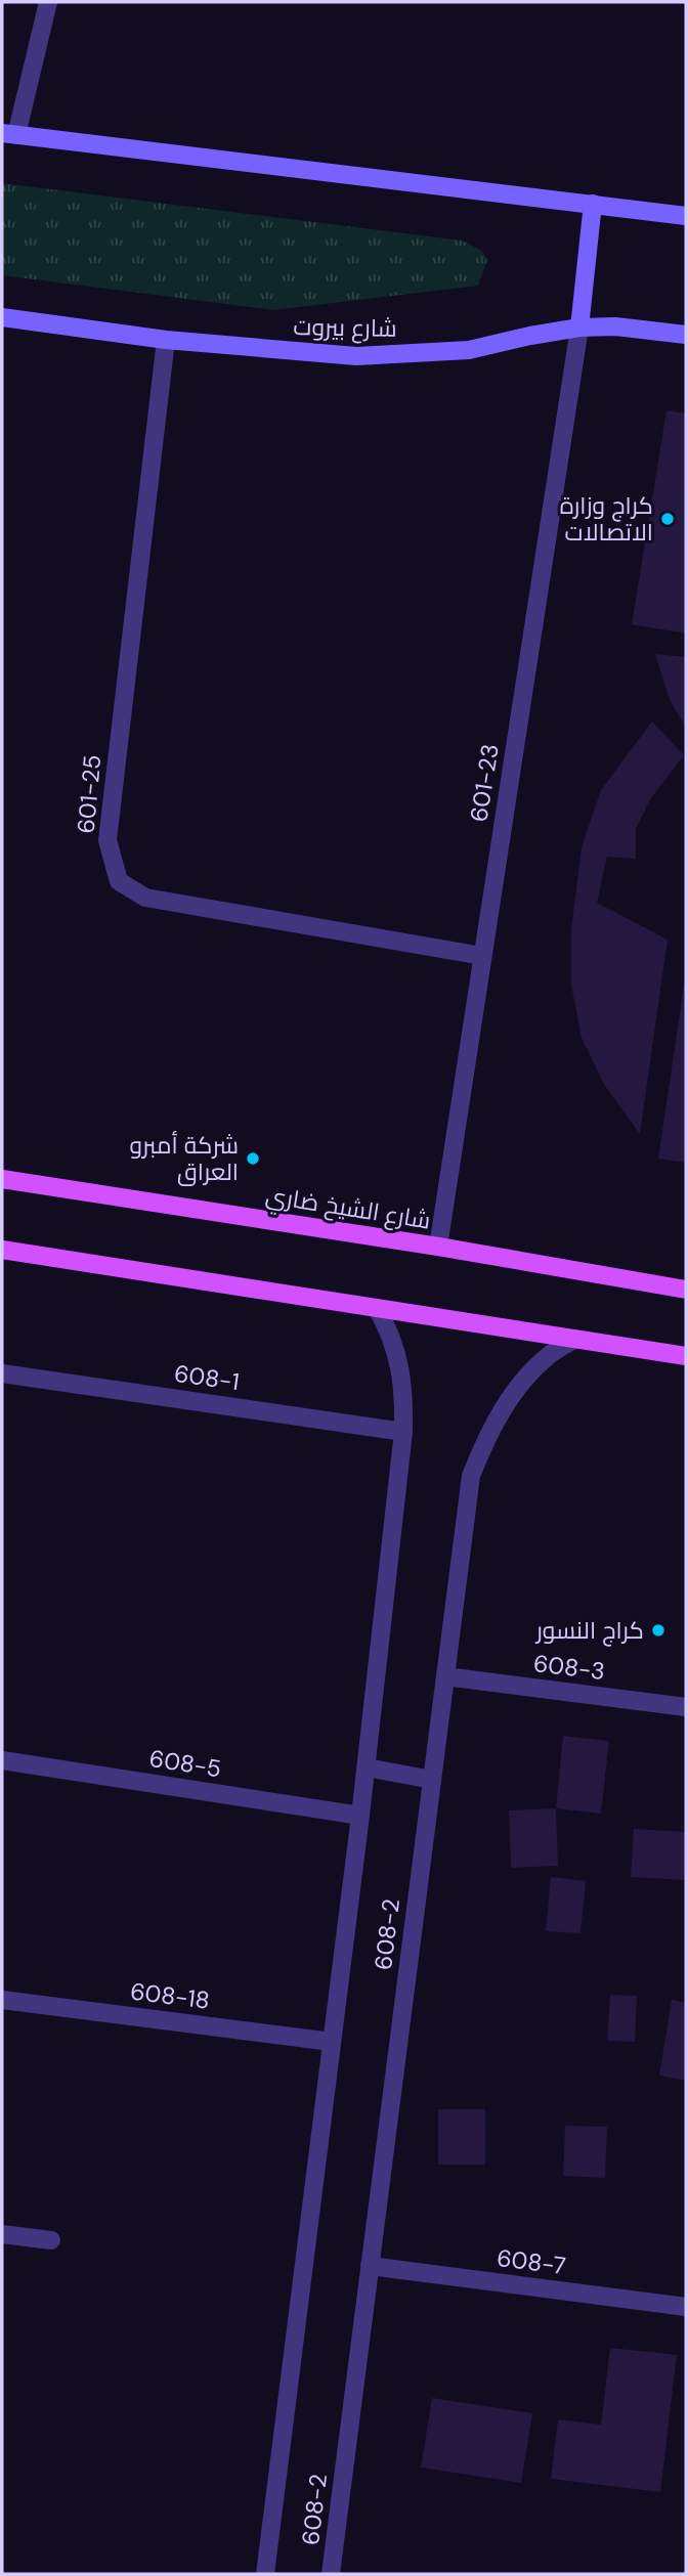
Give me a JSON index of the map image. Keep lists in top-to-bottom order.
{
  "streets": {
    "main road": ["شارع بيروت", "شارع الشيخ ضاري"],
    "street": [
      "601-23",
      "601-25",
      "608-1",
      "608-3",
      "608-5",
      "608-2",
      "608-18",
      "608-7"
    ]
  },
  "crossings": [
    ["شارع بيروت", "601-23"],
    ["شارع بيروت", "601-25"],
    ["601-23", "601-25"],
    ["601-23", "شارع الشيخ ضاري"],
    ["608-1", "608-2"],
    ["608-3", "608-2"],
    ["608-5", "608-2"],
    ["608-2", "608-18"],
    ["608-2", "608-7"]
  ],
  "places": ["كراج وزارة الاتصالات", "شركة أمبرو العراق", "كراج النسور"]
}
